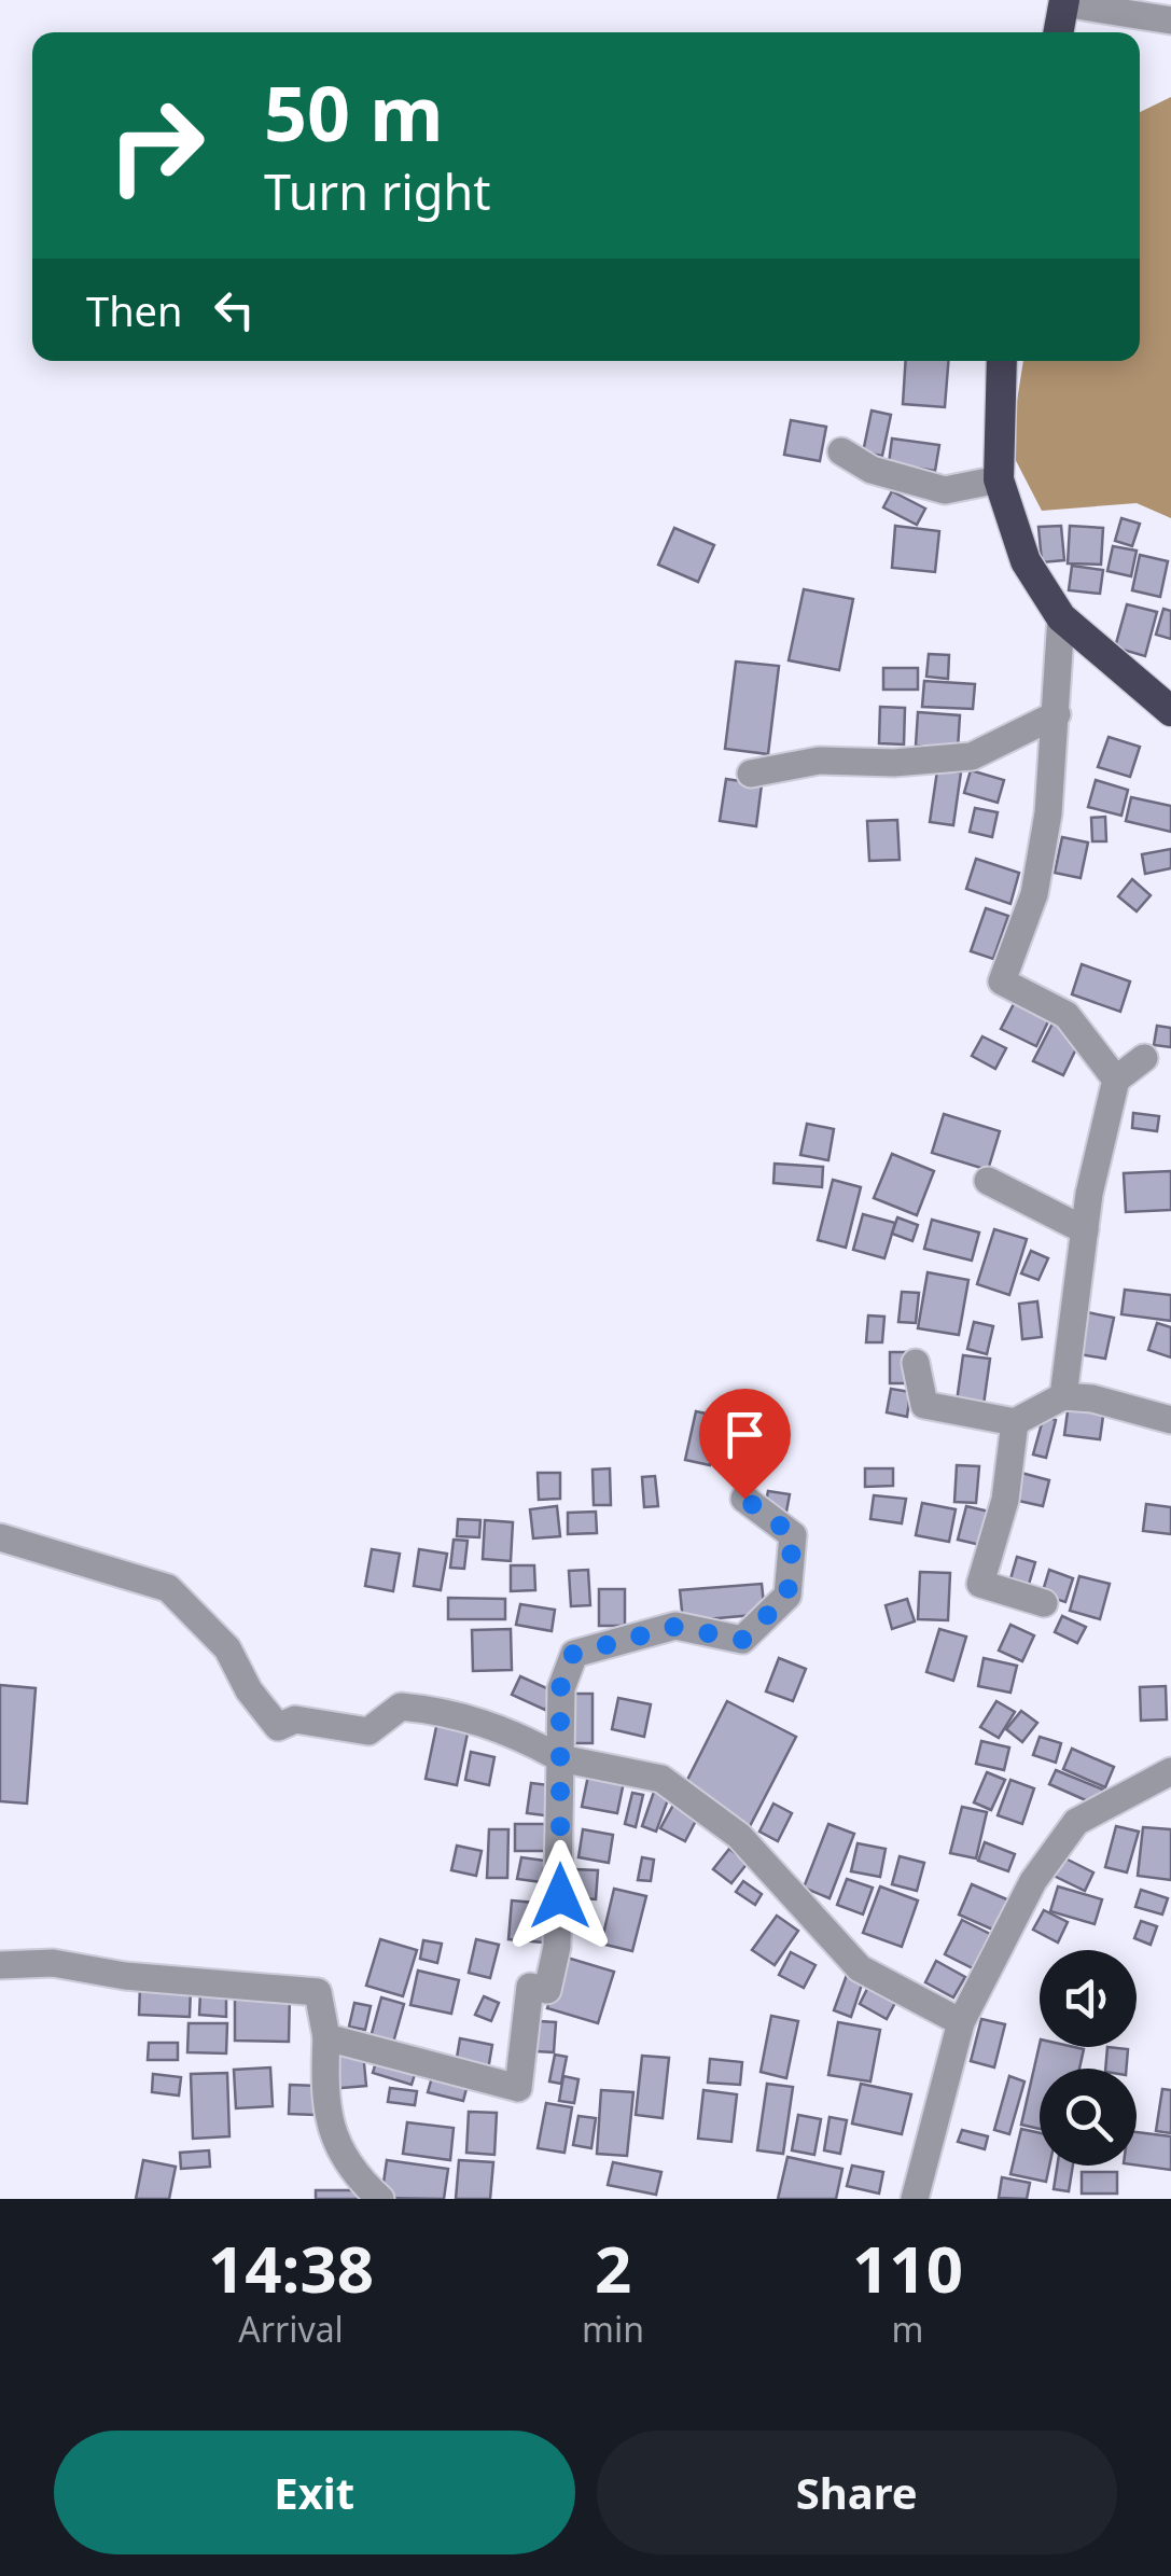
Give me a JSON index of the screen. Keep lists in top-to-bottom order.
{
  "page": {
    "turn": ["50 m", "Turn right"],
    "then": "Then",
    "eta": [
      "14:38",
      "Arrival",
      "2",
      "min",
      "110",
      "m"
    ],
    "buttons": ["Exit", "Share"]
  }
}
